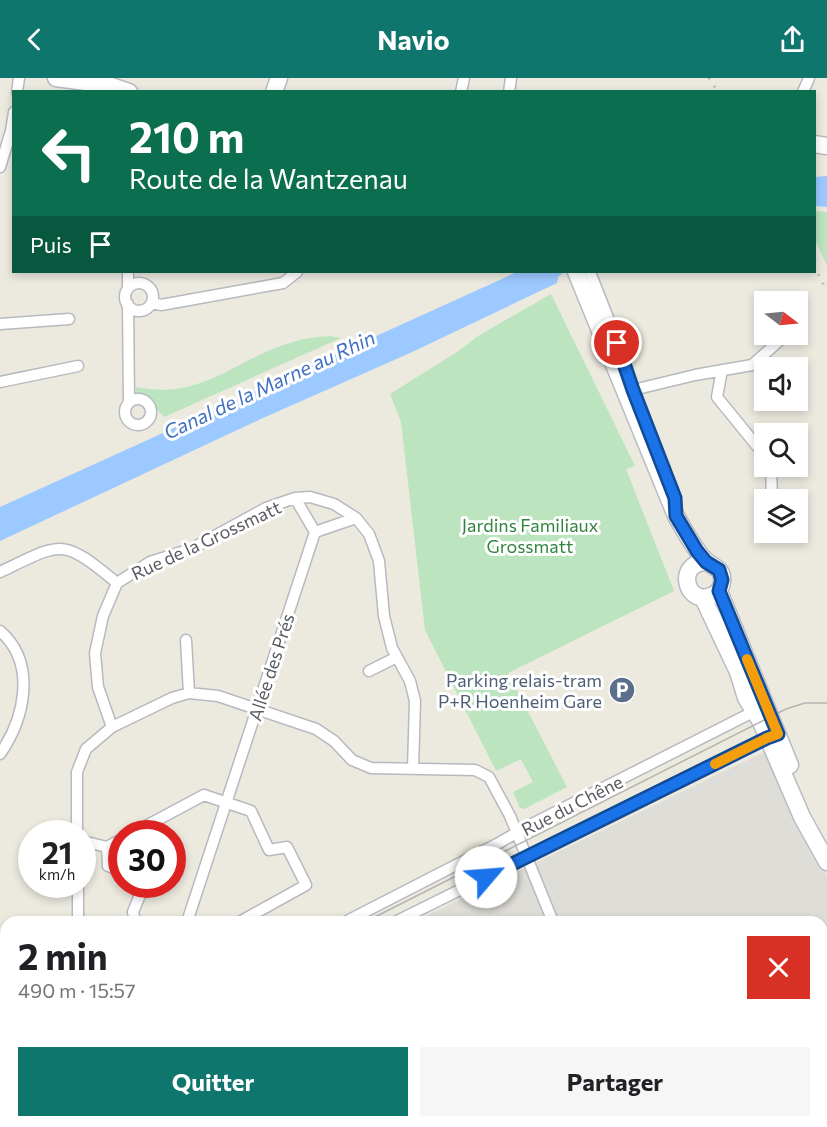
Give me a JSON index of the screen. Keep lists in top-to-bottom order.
{
  "streets": {
    "street": ["Rue de la Grossmatt", "Allée des Prés", "Rue du Chêne"]
  },
  "water": ["Canal de la Marne au Rhin"],
  "parks": ["Jardins Familiaux Grossmatt"],
  "places": {
    "parking": ["Parking relais-tram P+R Hoenheim Gare"]
  },
  "north": "right",
  "page": {
    "header": "Navio",
    "turn": ["210 m", "Route de la Wantzenau"],
    "then": "Puis",
    "speed": "21 km/h",
    "limit": "30",
    "heading": ["2 min", "490 m · 15:57"],
    "buttons": ["Quitter", "Partager"]
  }
}
